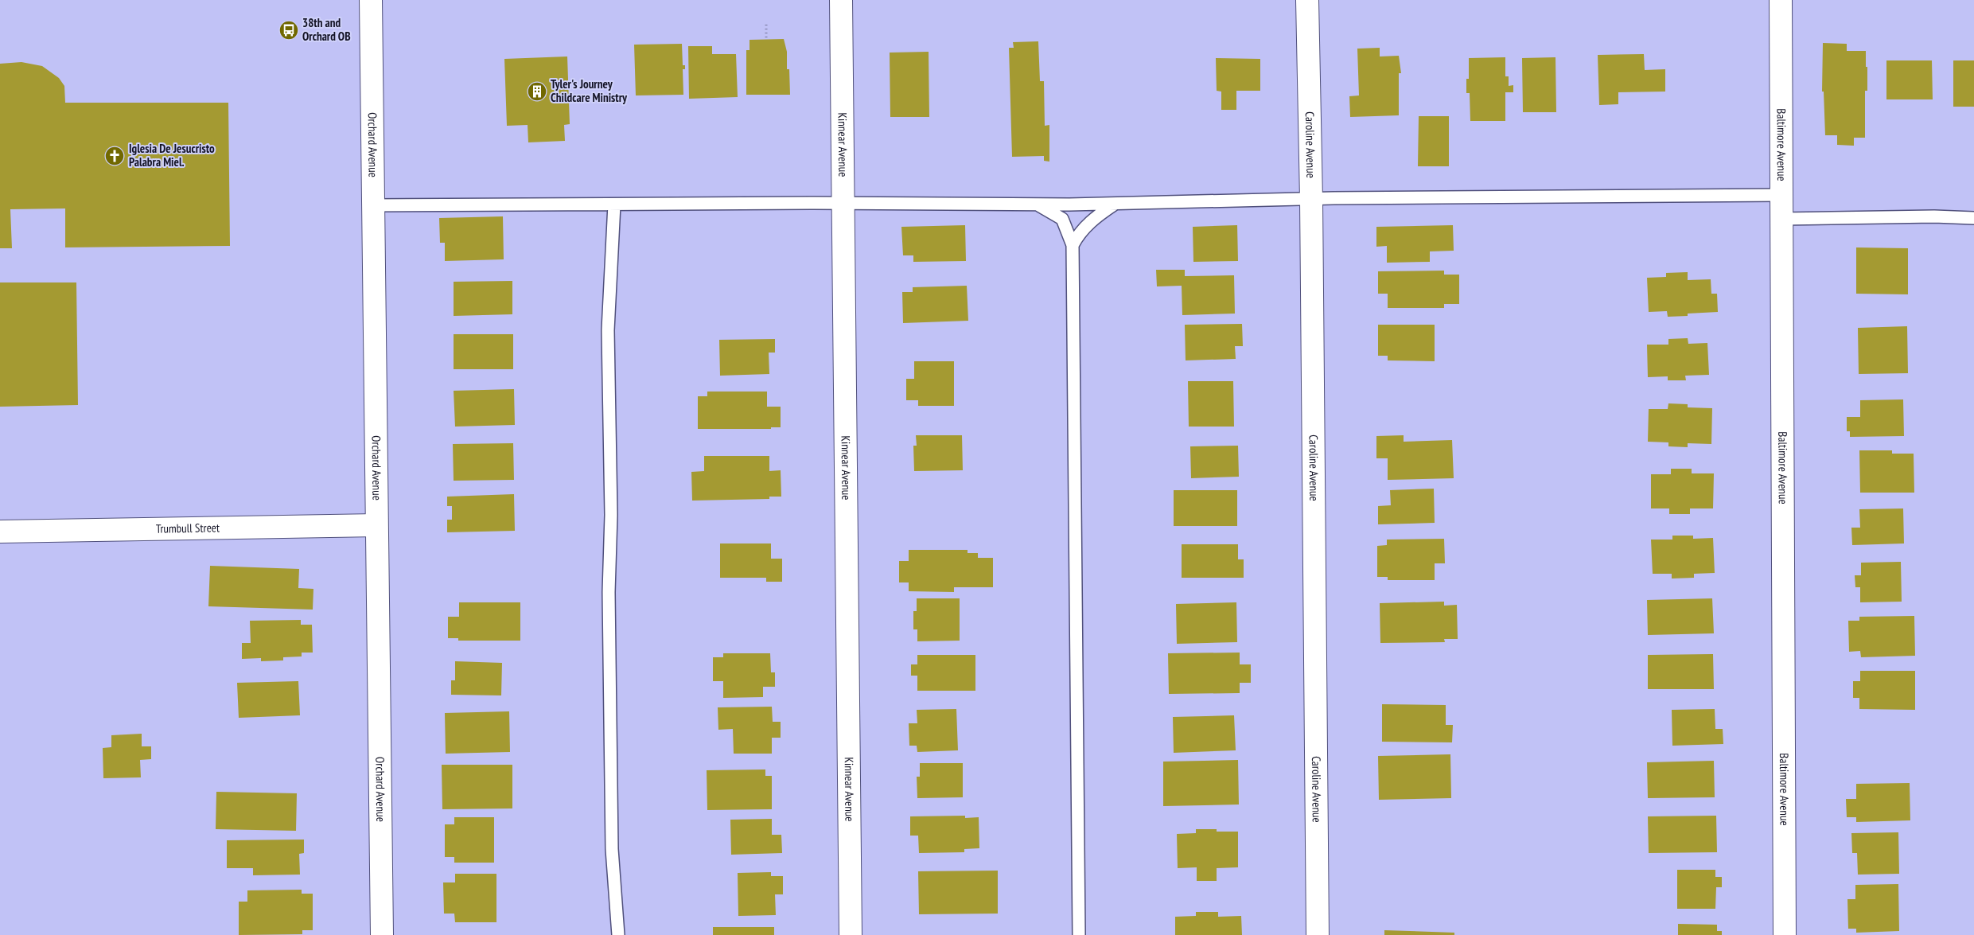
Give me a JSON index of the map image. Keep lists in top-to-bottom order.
{
  "streets": {
    "street": [
      "Orchard Avenue",
      "Kinnear Avenue",
      "Caroline Avenue",
      "Baltimore Avenue",
      "Trumbull Street"
    ]
  },
  "crossings": [
    ["Orchard Avenue", "Trumbull Street"]
  ],
  "places": {
    "bus stop": ["38th and Orchard OB"],
    "building": ["Tyler's Journey Childcare Ministry"],
    "church": ["Iglesia De Jesucristo Palabra Miel."]
  }
}
